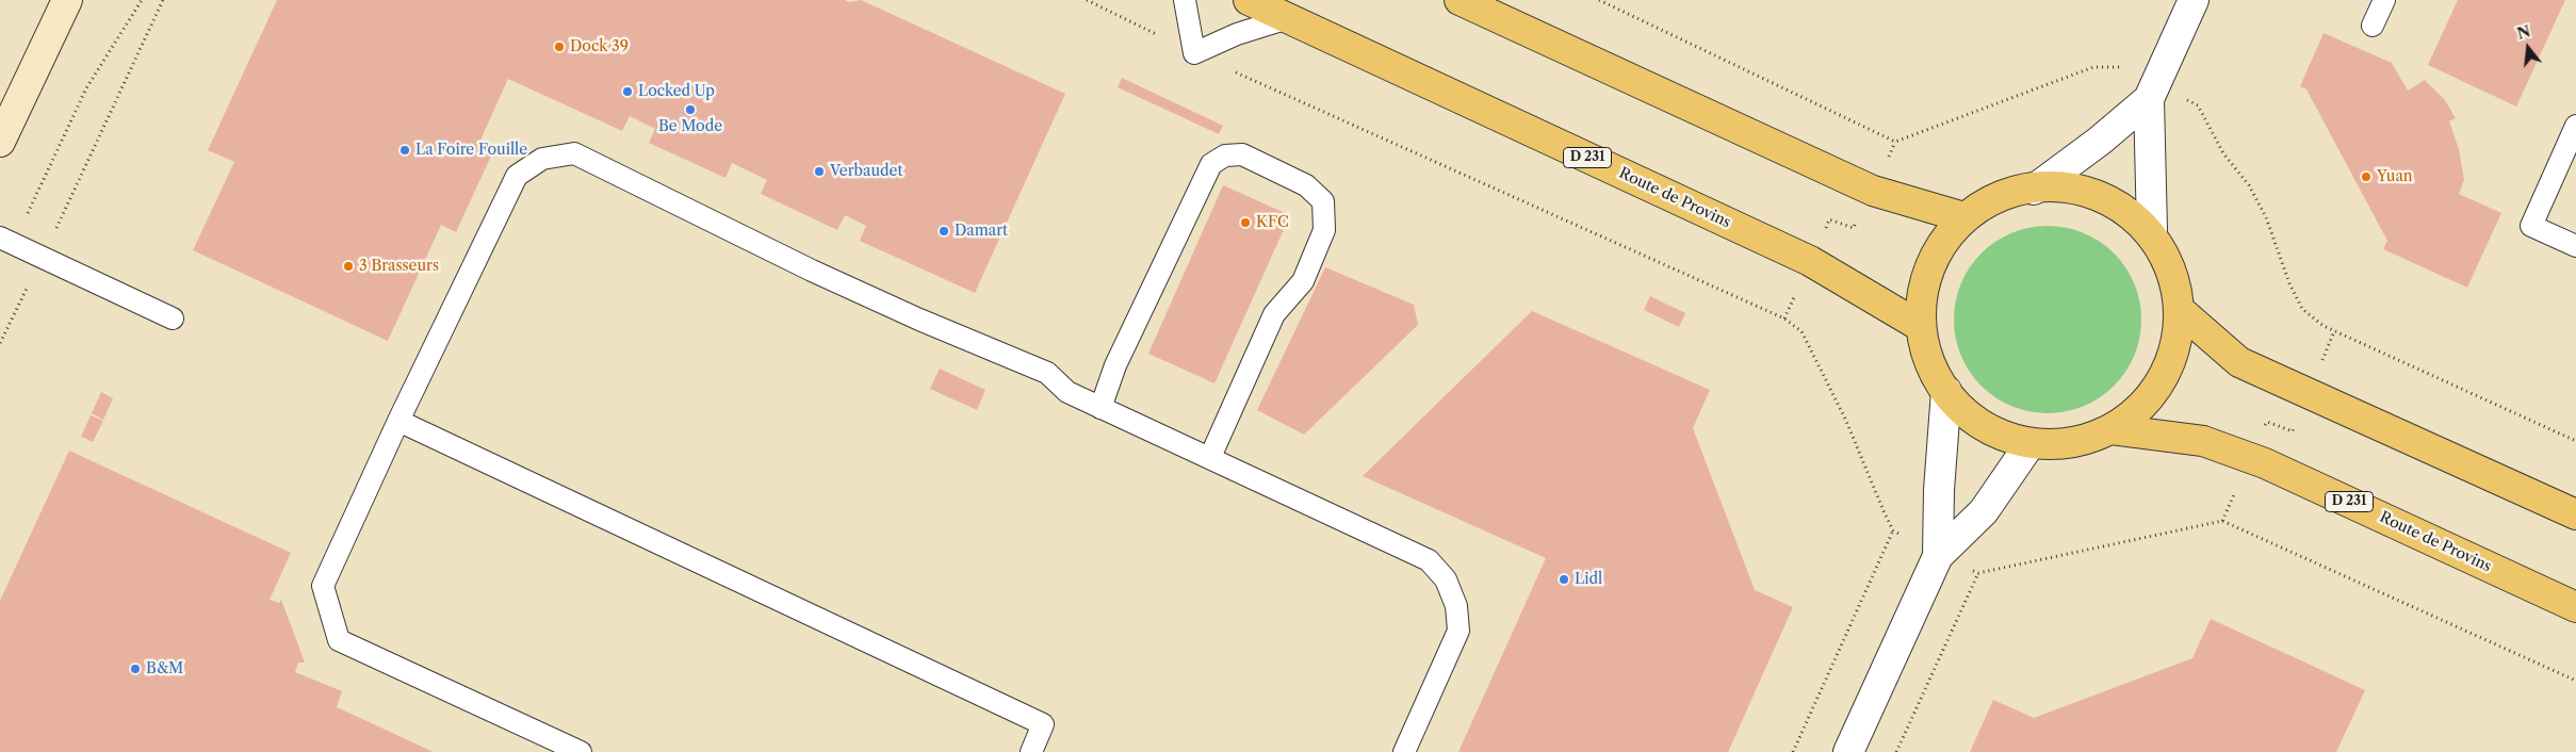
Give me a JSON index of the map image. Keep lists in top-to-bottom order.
{
  "streets": {
    "main road": ["D 231", "Route de Provins"]
  },
  "places": [
    "Dock 39",
    "Locked Up",
    "Be Mode",
    "La Foire Fouille",
    "Verbaudet",
    "Yuan",
    "KFC",
    "Damart",
    "3 Brasseurs",
    "Lidl",
    "B&M"
  ],
  "north": "top"
}
